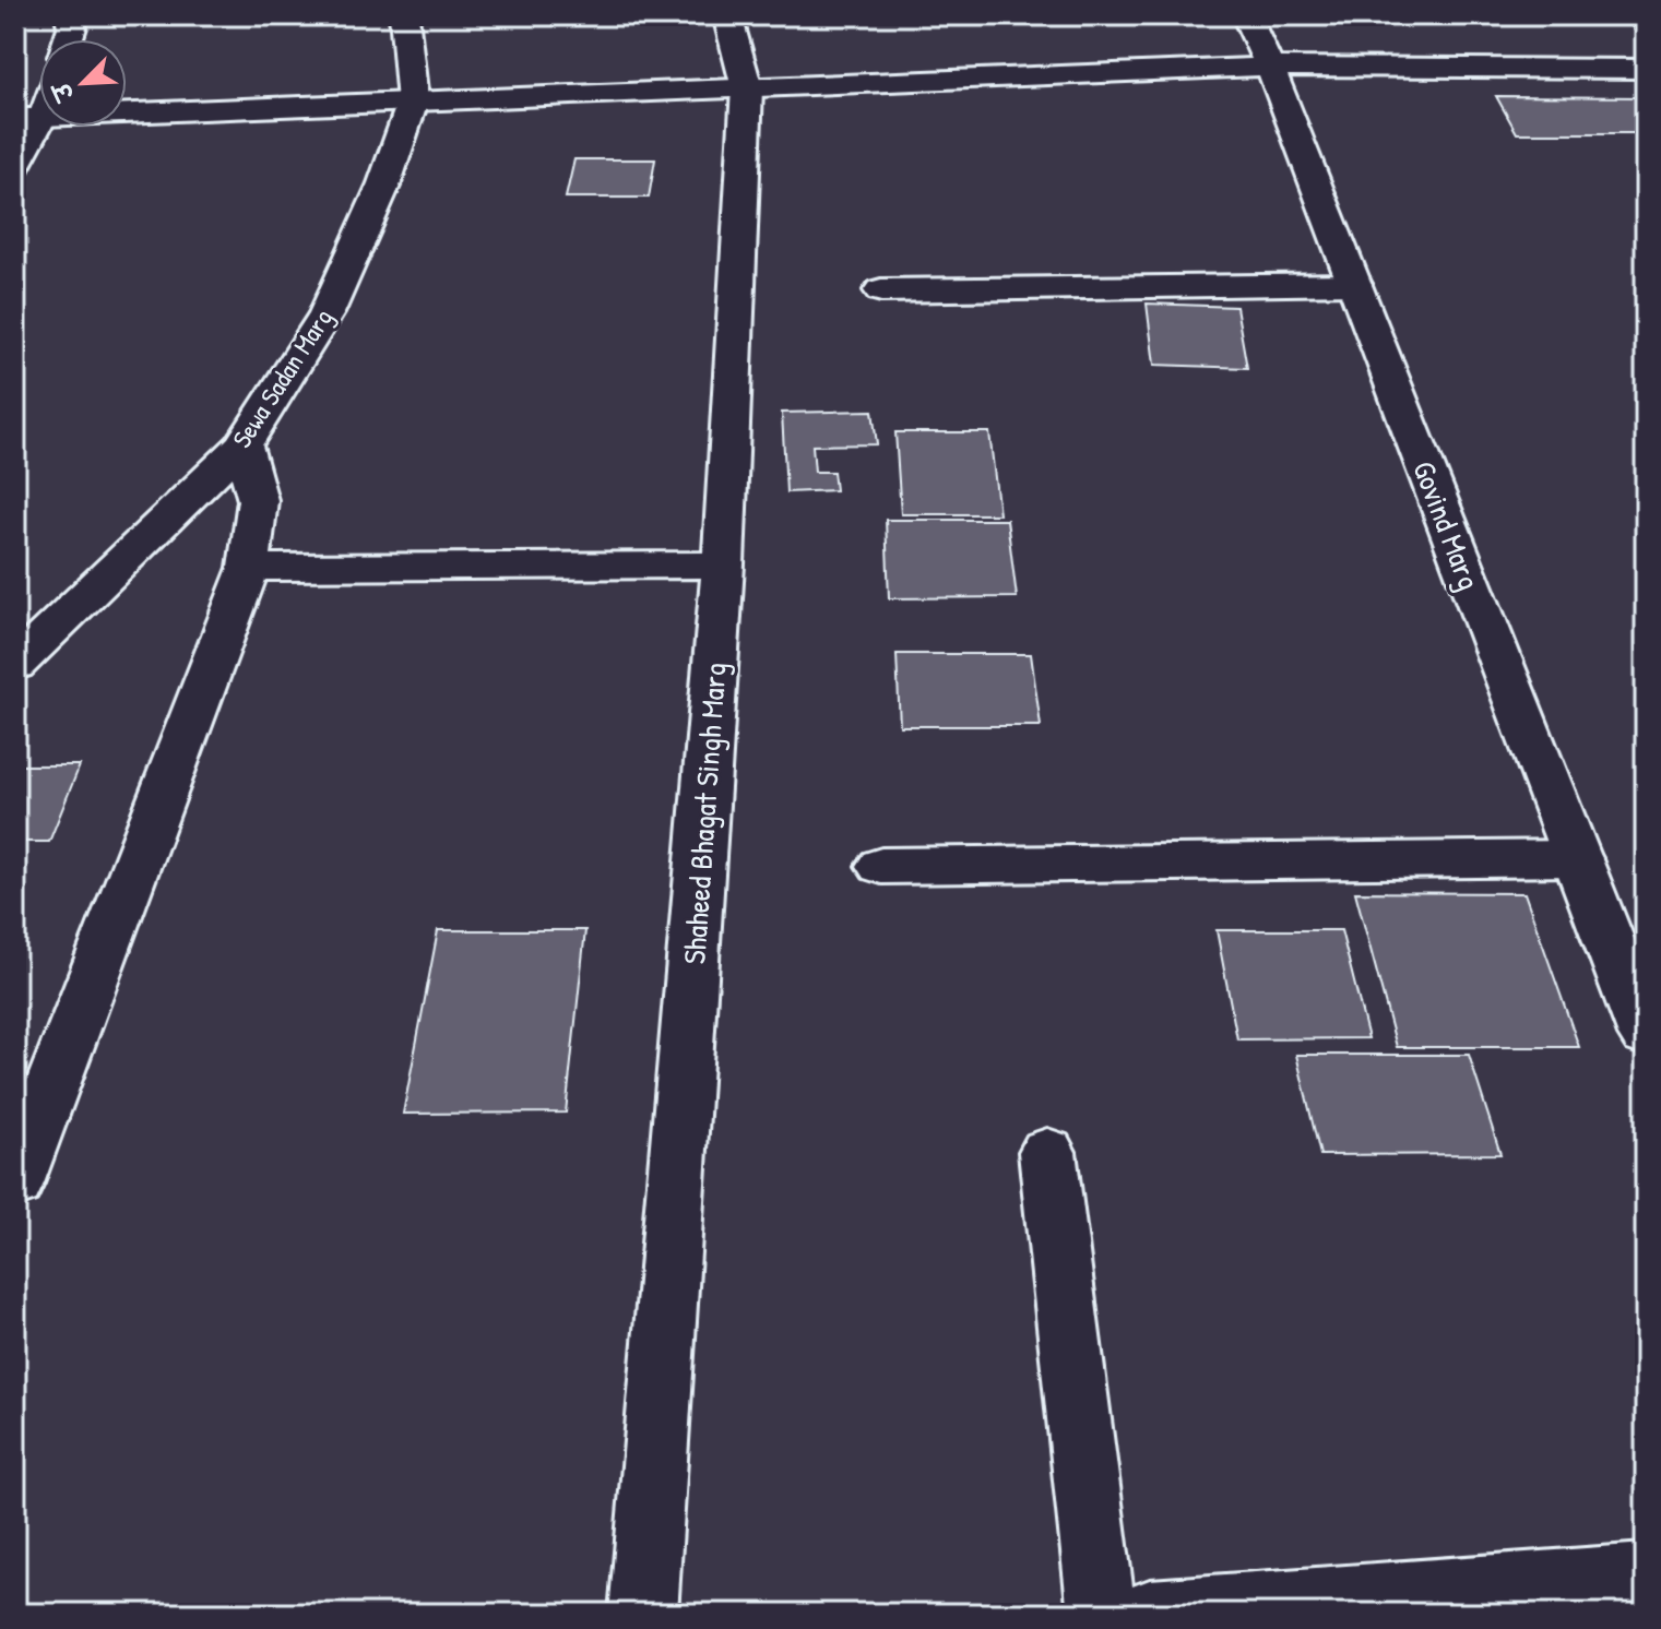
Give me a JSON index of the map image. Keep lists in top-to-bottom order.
{
  "streets": {
    "street": ["Sewa Sadan Marg", "Govind Marg", "Shaheed Bhagat Singh Marg"]
  },
  "north": "bottom left"
}
